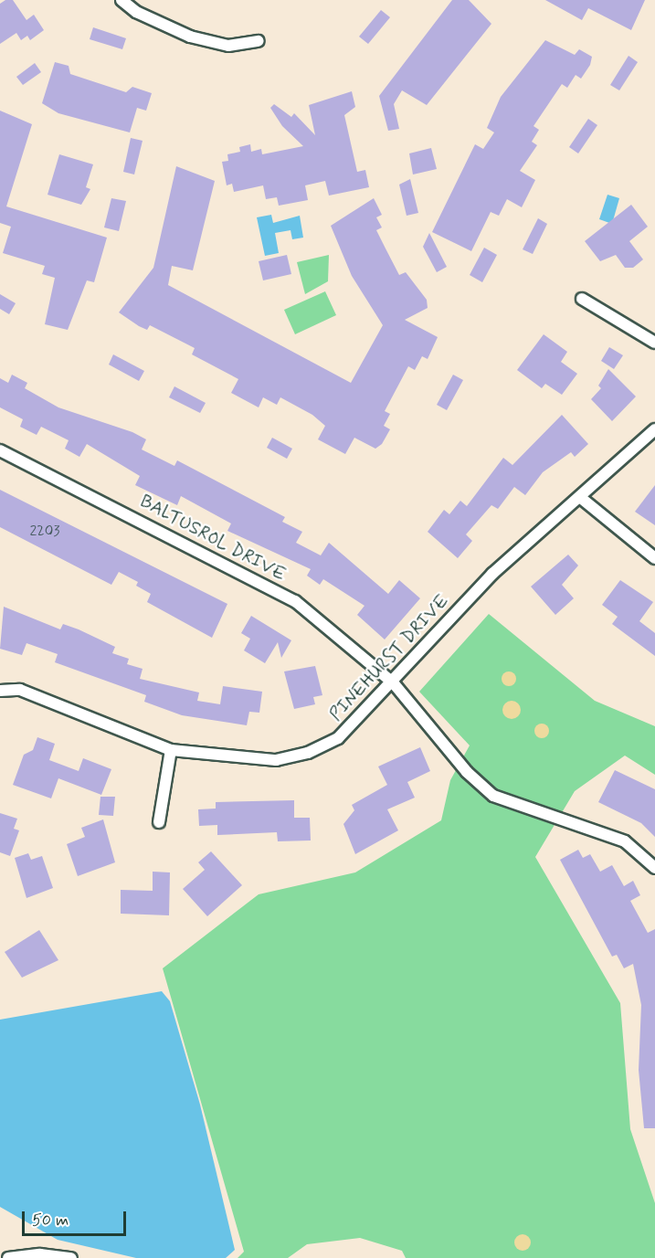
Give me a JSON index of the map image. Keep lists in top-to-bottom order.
{
  "streets": {
    "street": ["BALTUSROL DRIVE", "PINEHURST DRIVE"]
  },
  "crossings": [
    ["BALTUSROL DRIVE", "PINEHURST DRIVE"]
  ],
  "house_numbers": ["2203"],
  "scale_bar": "50 m"
}
